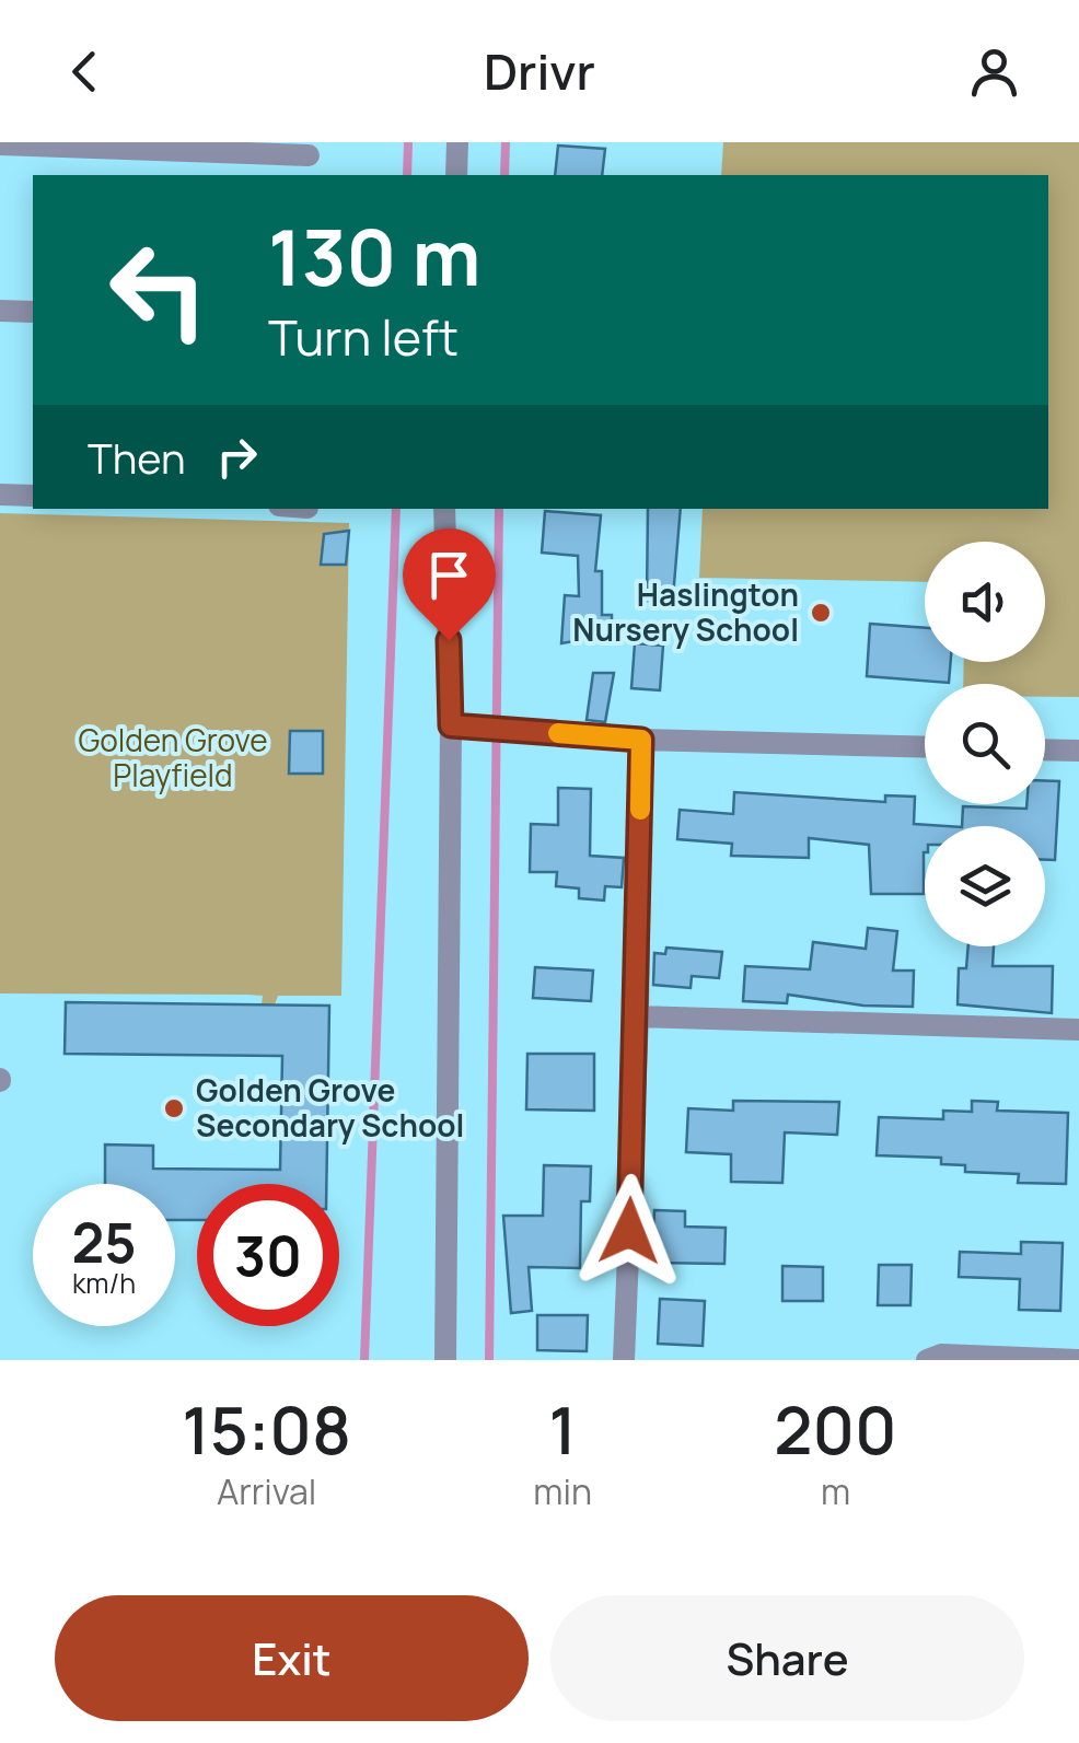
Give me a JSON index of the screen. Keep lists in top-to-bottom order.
{
  "parks": ["Golden Grove Playfield"],
  "places": ["Haslington Nursery School", "Golden Grove Secondary School"],
  "page": {
    "header": "Drivr",
    "turn": ["130 m", "Turn left"],
    "then": "Then",
    "speed": "25 km/h",
    "limit": "30",
    "eta": [
      "15:08",
      "Arrival",
      "1",
      "min",
      "200",
      "m"
    ],
    "buttons": ["Exit", "Share"]
  }
}
